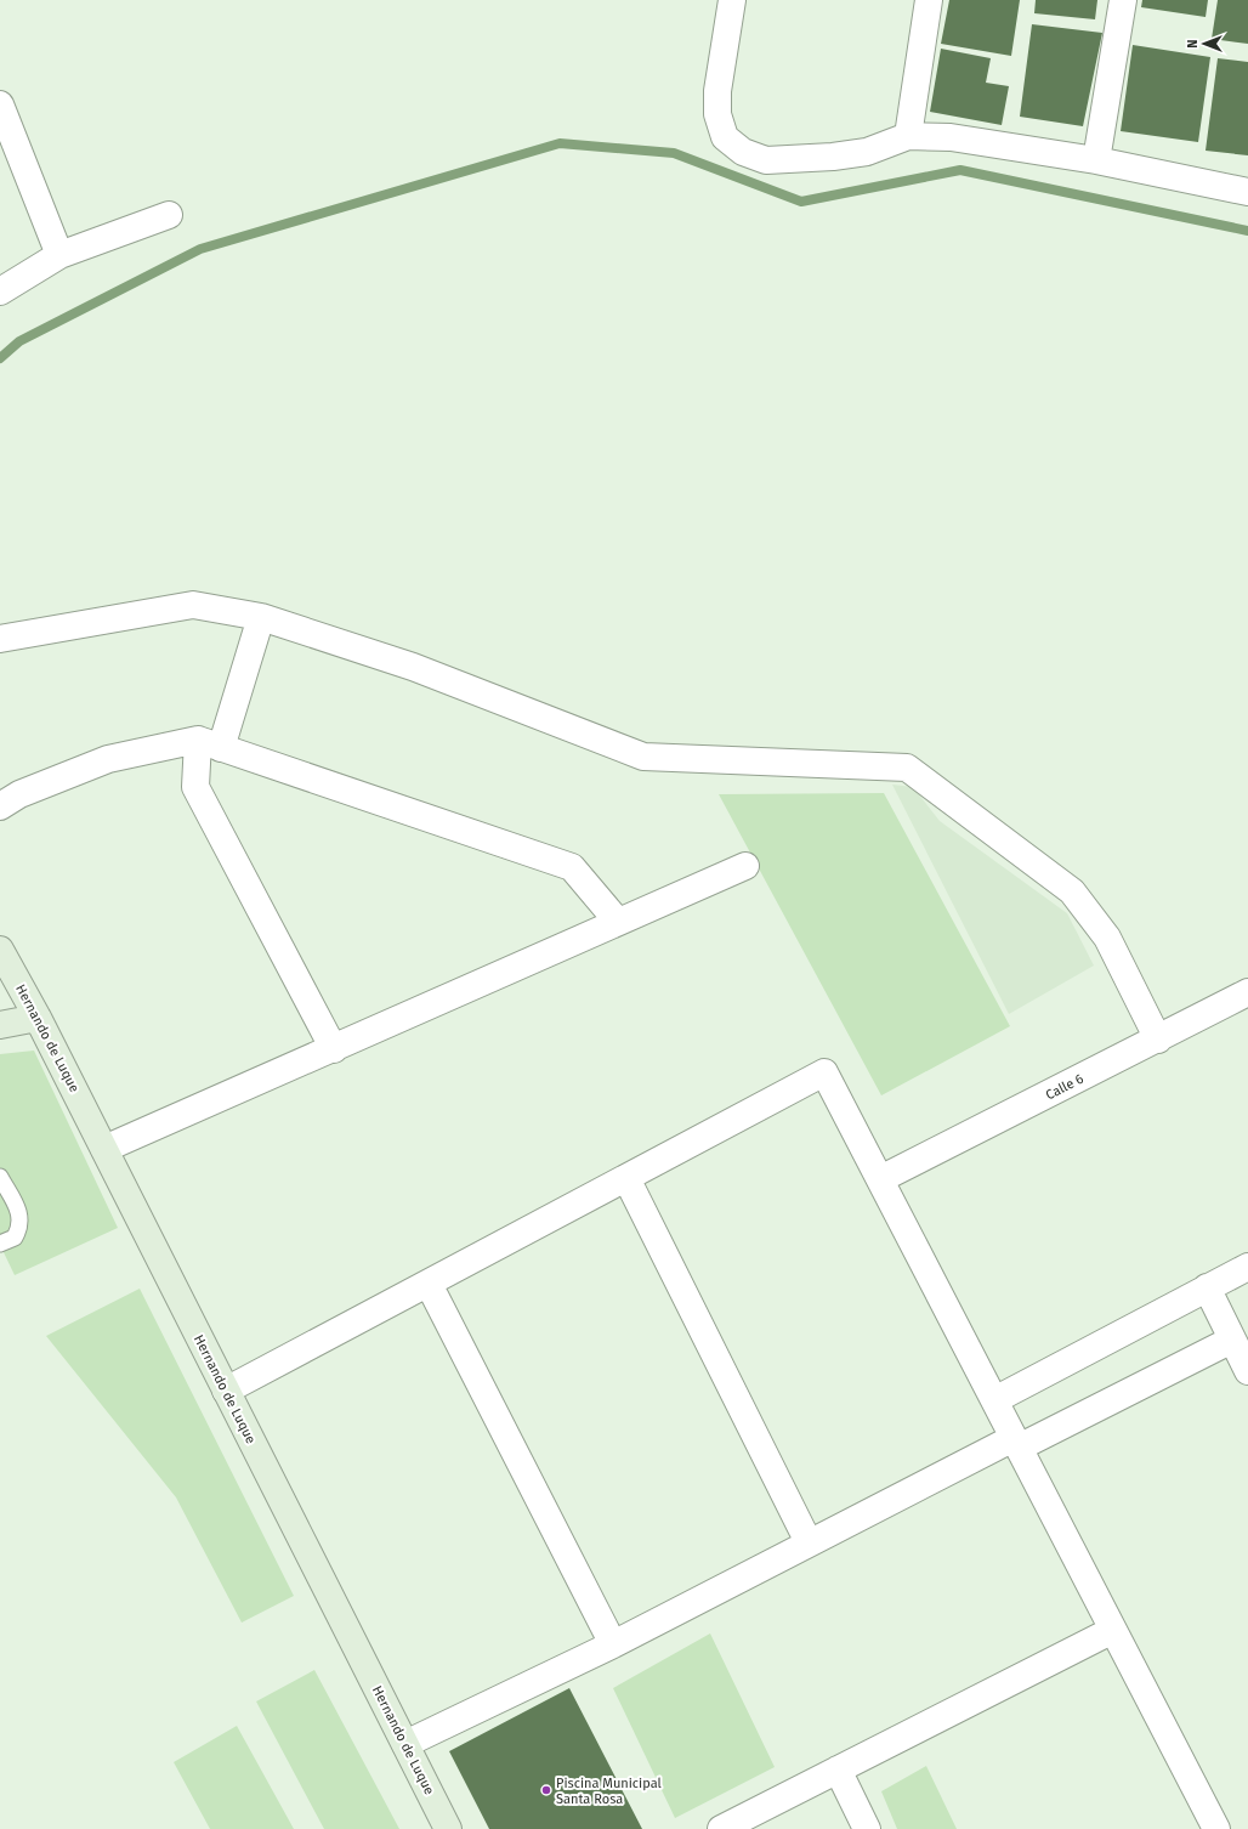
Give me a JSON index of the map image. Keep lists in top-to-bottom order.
{
  "streets": {
    "street": ["Hernando de Luque", "Calle 6"]
  },
  "places": ["Piscina Municipal Santa Rosa"],
  "north": "left"
}
